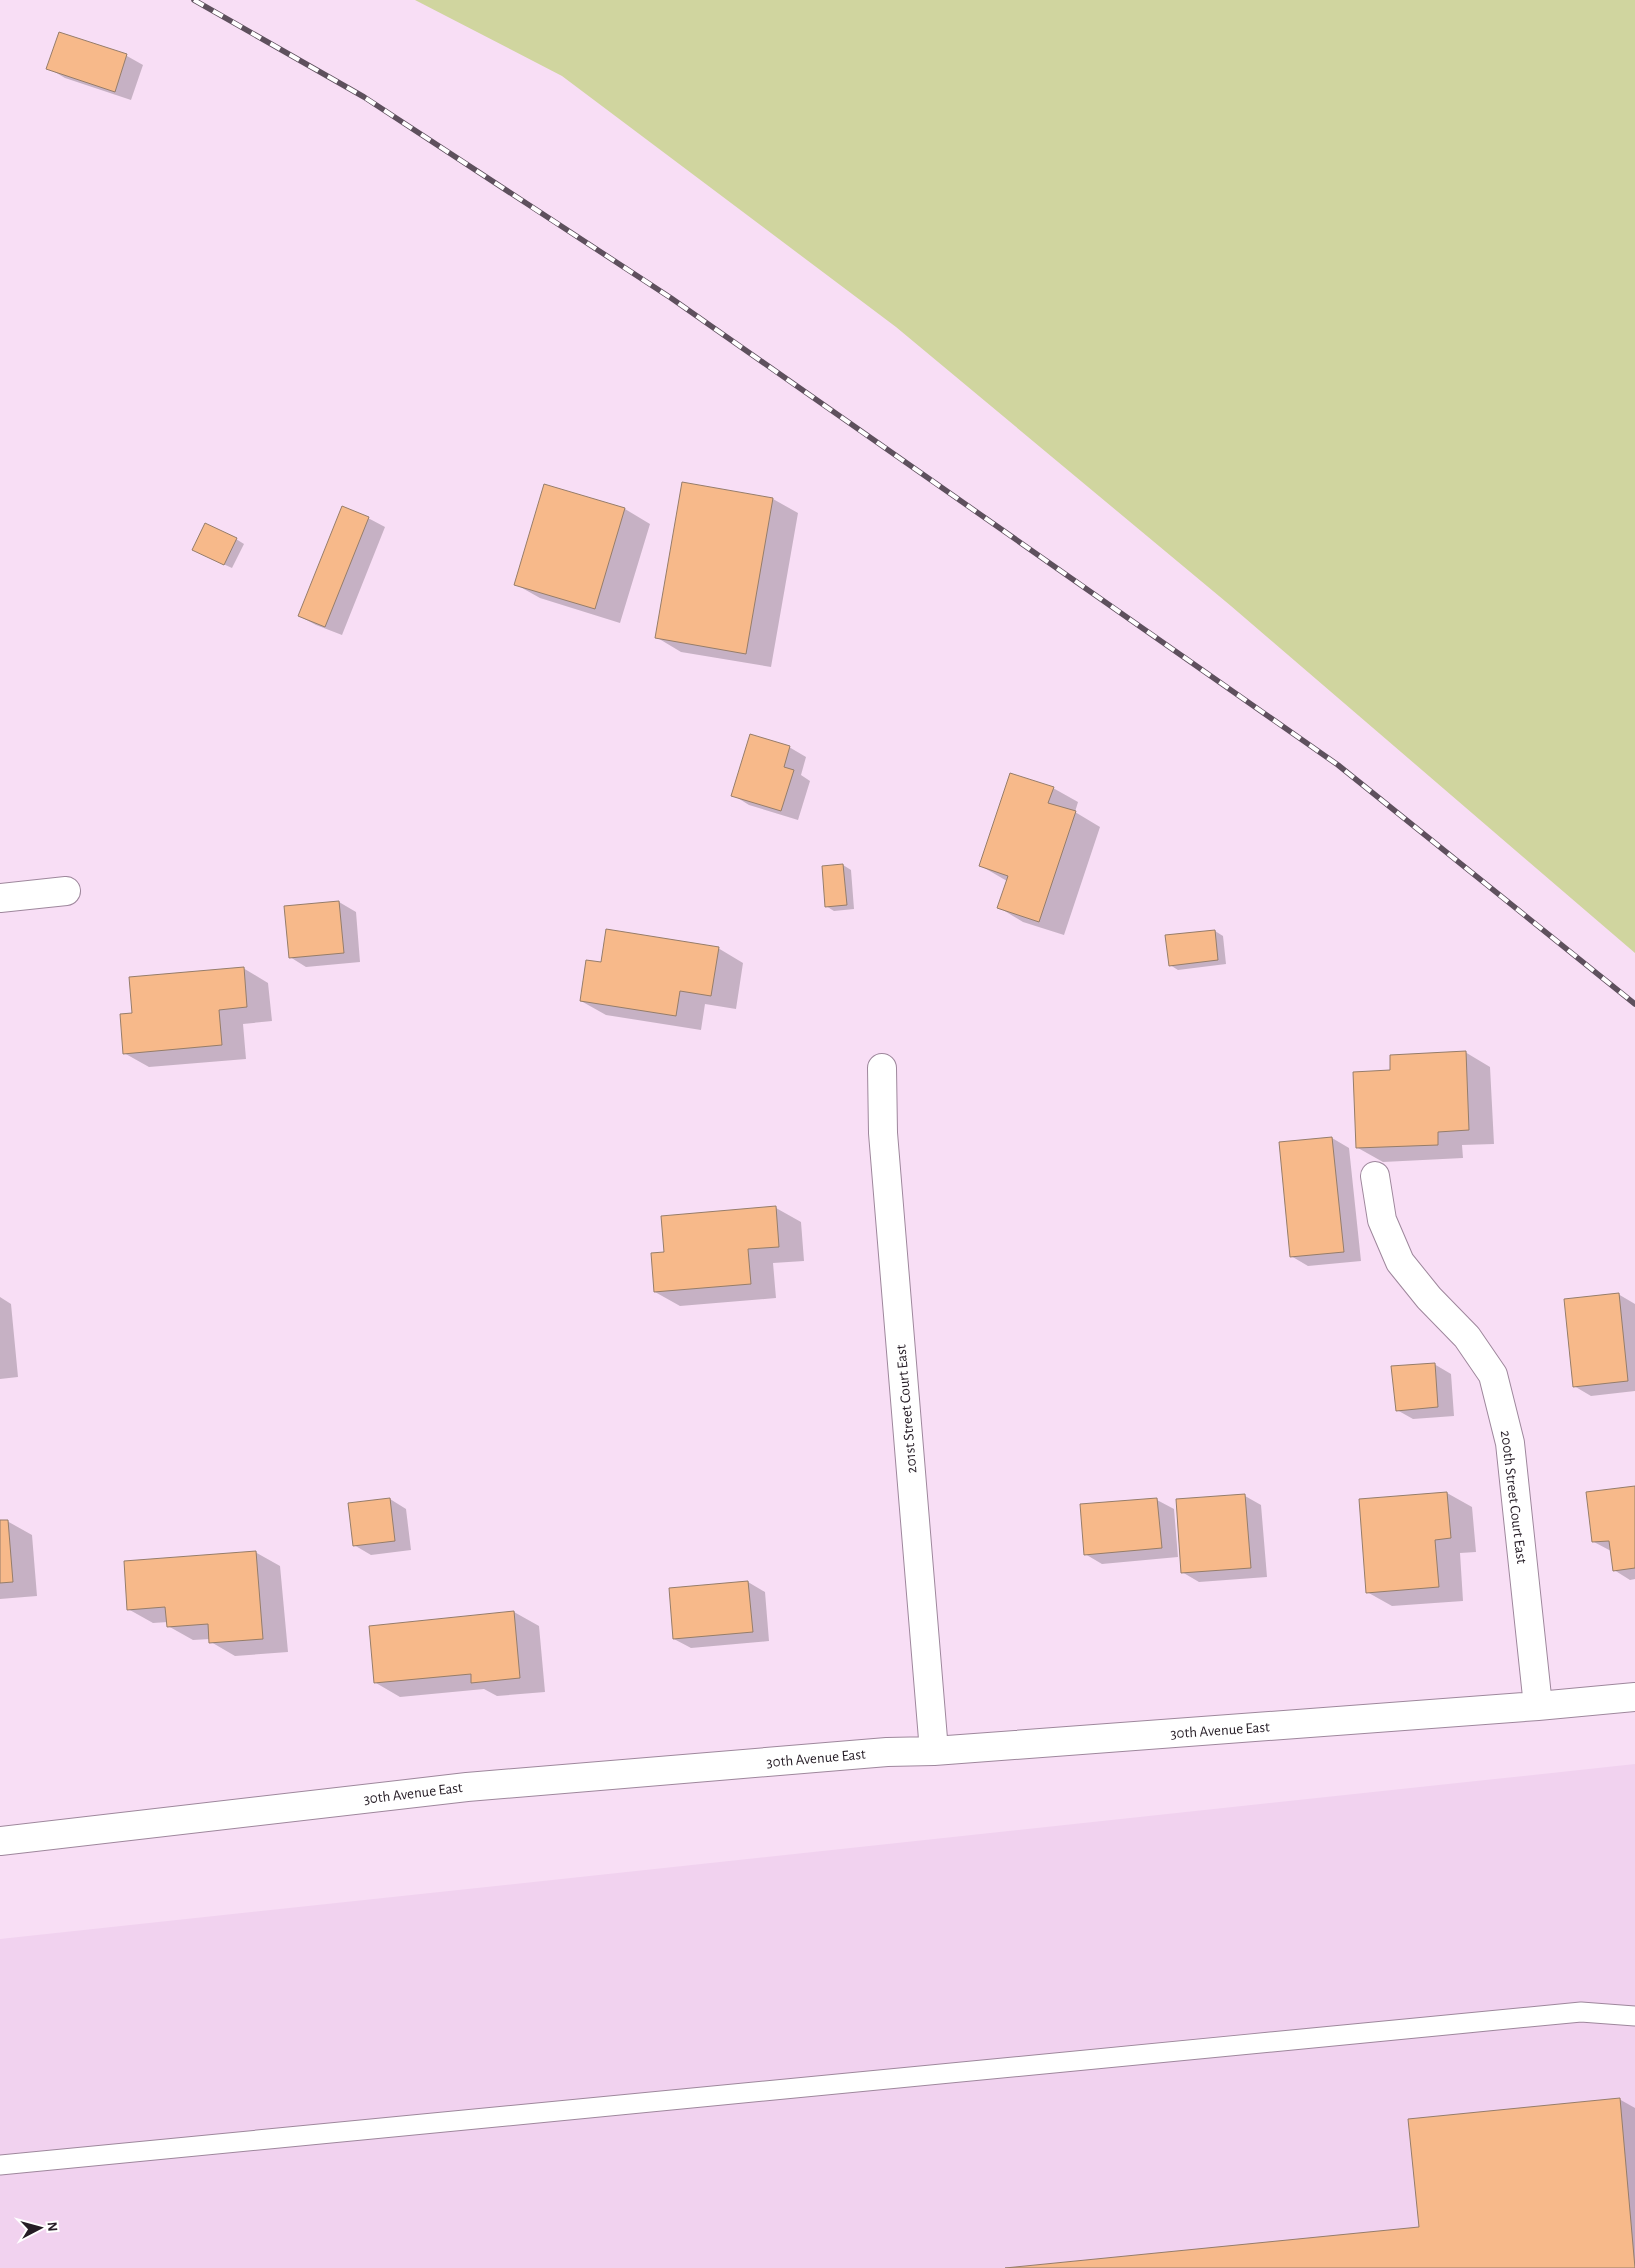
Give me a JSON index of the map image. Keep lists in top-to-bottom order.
{
  "streets": {
    "street": ["201st Street Court East", "200th Street Court East", "30th Avenue East"]
  },
  "crossings": [
    ["201st Street Court East", "30th Avenue East"],
    ["200th Street Court East", "30th Avenue East"]
  ],
  "north": "right"
}
